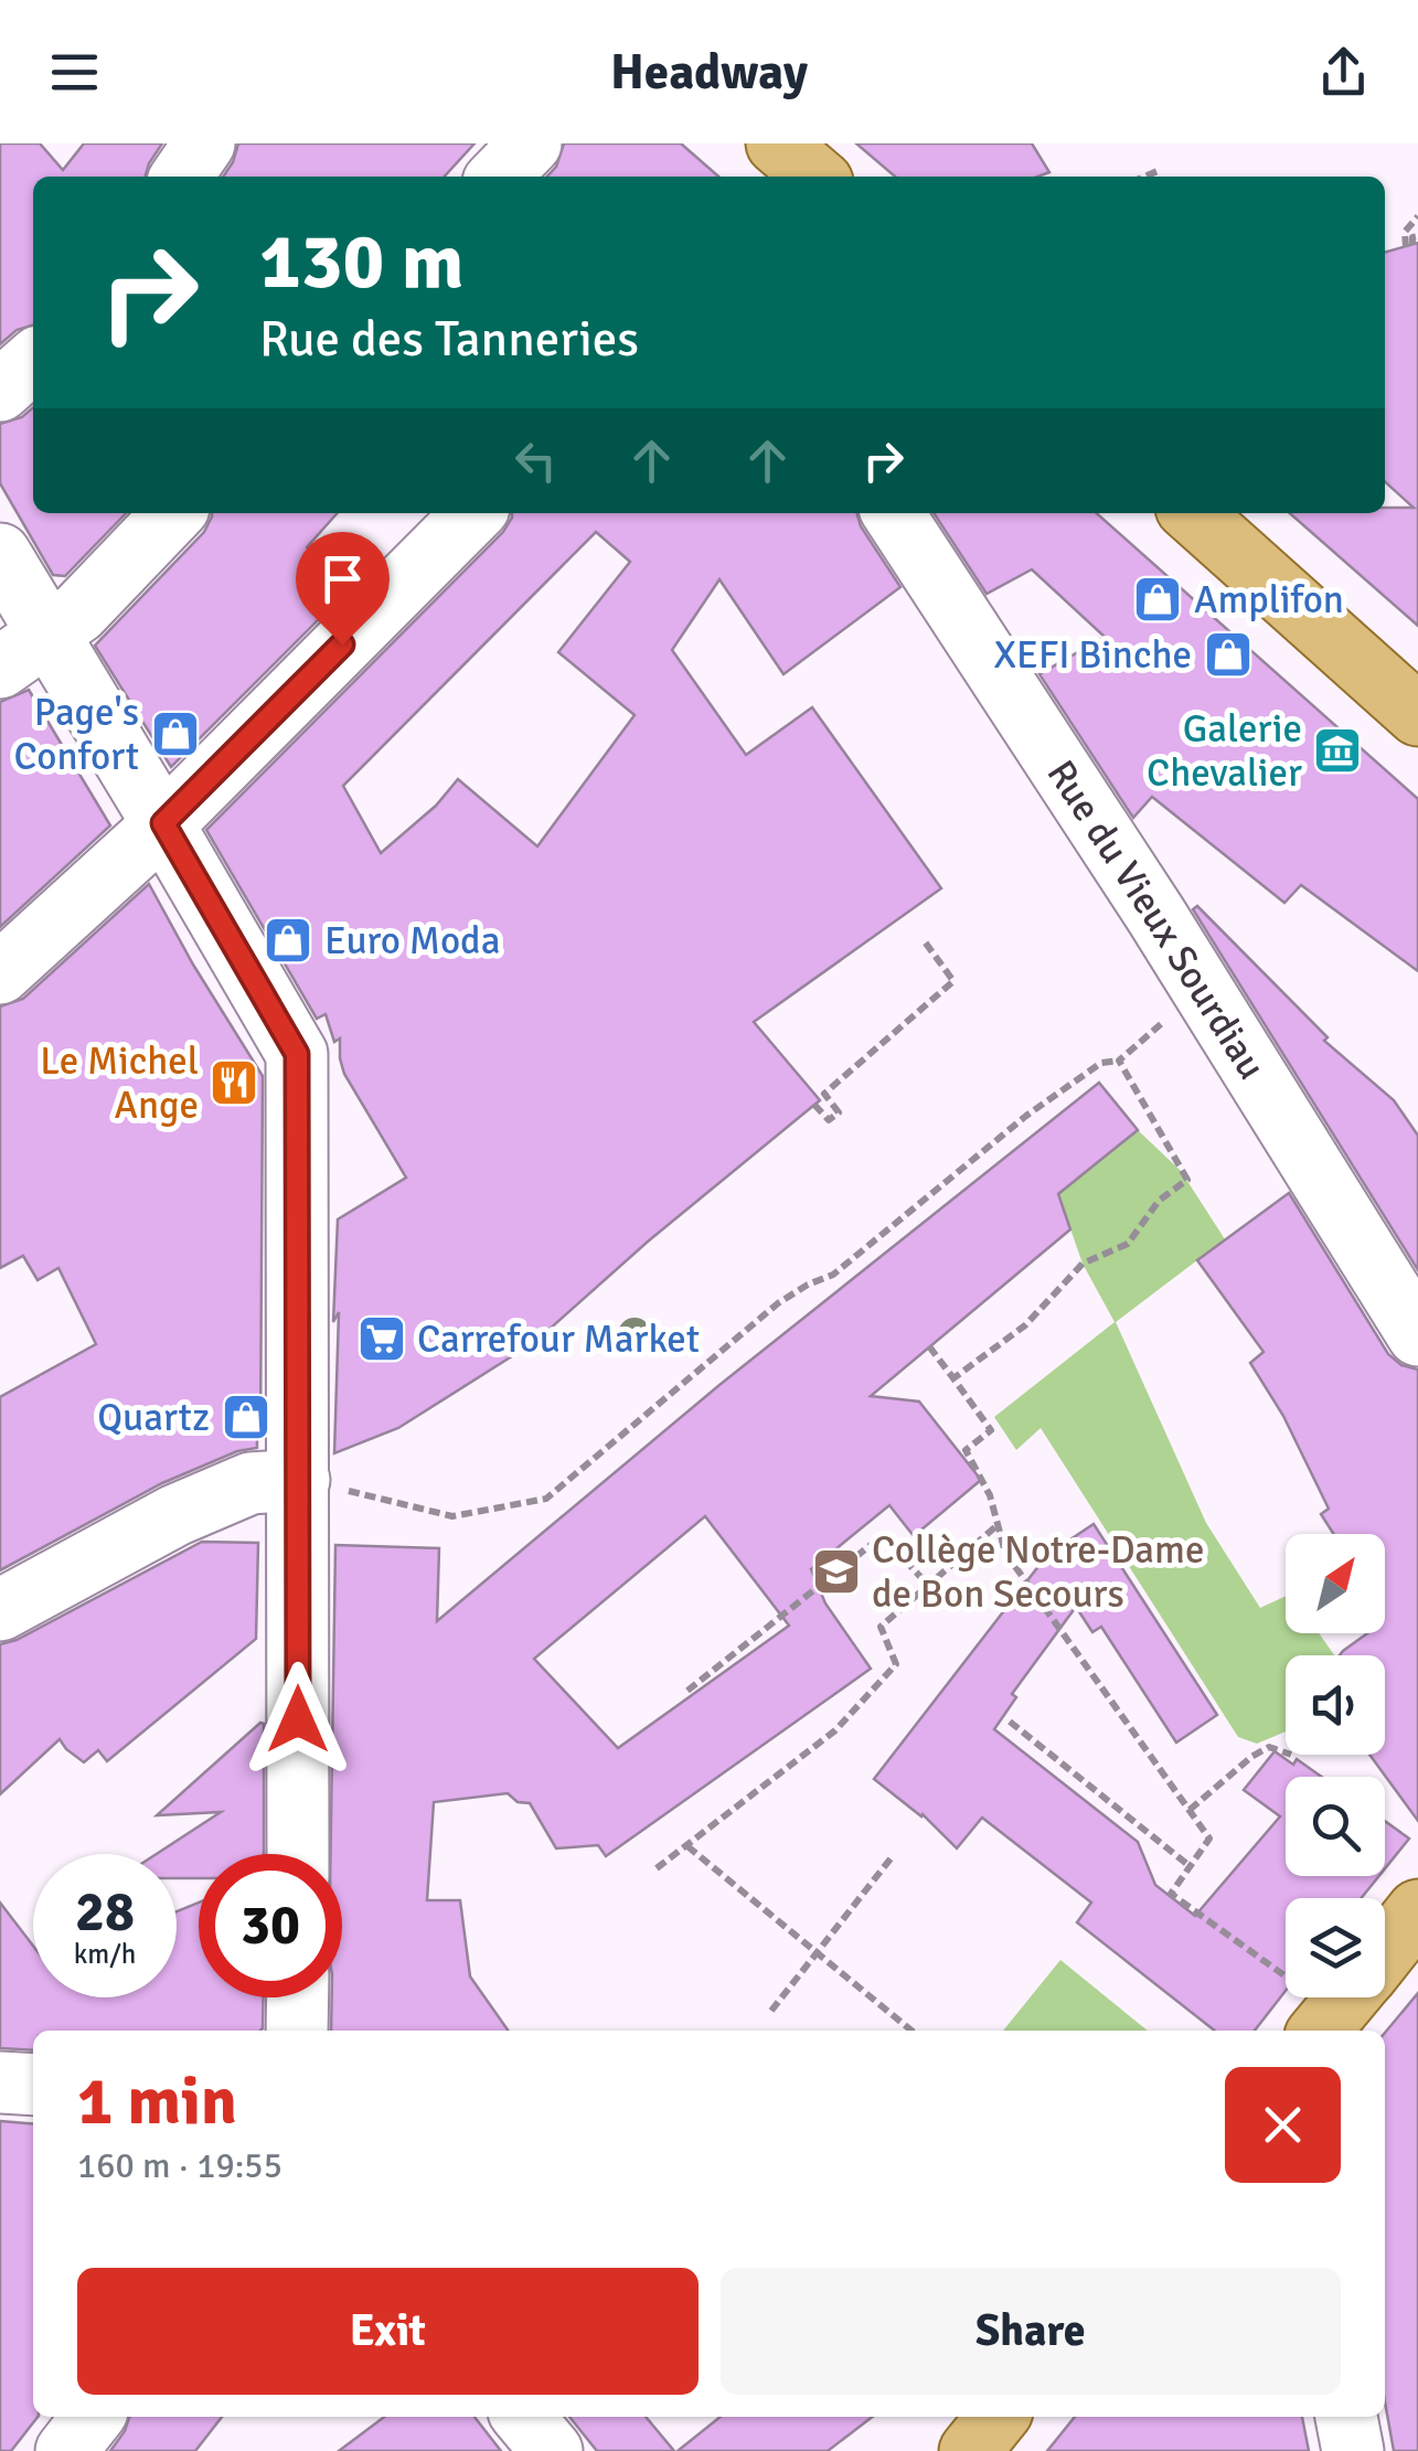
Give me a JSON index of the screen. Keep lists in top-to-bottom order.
{
  "streets": {
    "street": ["Rue du Vieux Sourdiau"]
  },
  "places": {
    "shop": [
      "Amplifon",
      "XEFI Binche",
      "Page's Confort",
      "Euro Moda",
      "Quartz"
    ],
    "museum": ["Galerie Chevalier"],
    "restaurant": ["Le Michel Ange"],
    "supermarket": ["Carrefour Market"],
    "school or university": ["Collège Notre-Dame de Bon Secours"]
  },
  "north": "top right",
  "page": {
    "header": "Headway",
    "turn": ["130 m", "Rue des Tanneries"],
    "speed": "28 km/h",
    "limit": "30",
    "heading": ["1 min", "160 m · 19:55"],
    "buttons": ["Exit", "Share"]
  }
}
